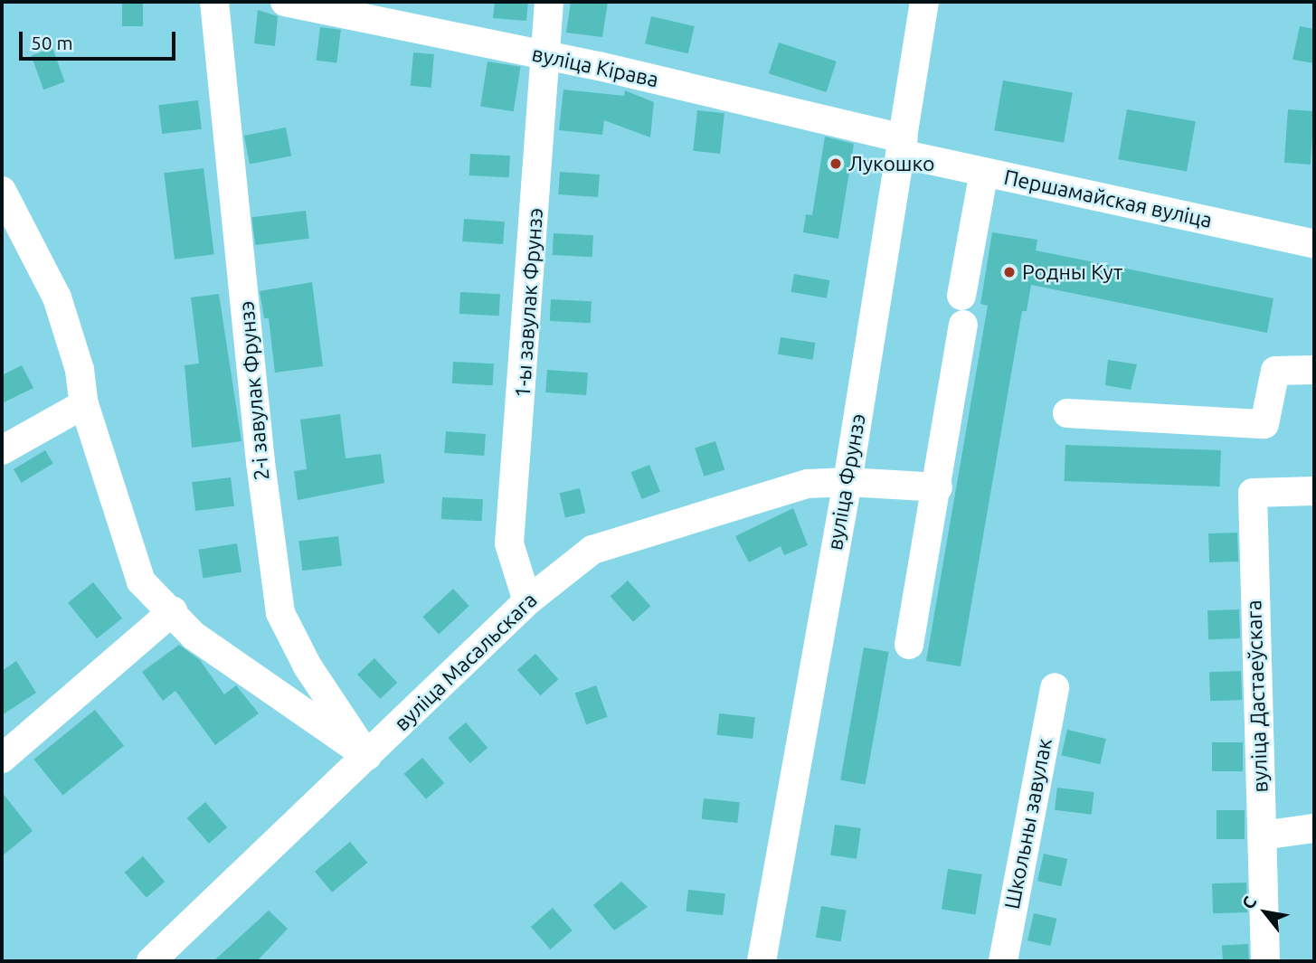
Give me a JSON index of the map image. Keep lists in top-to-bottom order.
{
  "streets": {
    "street": [
      "вуліца Кірава",
      "Першамайская вуліца",
      "1-ы завулак Фрунзэ",
      "2-і завулак Фрунзэ",
      "вуліца Фрунзэ",
      "вуліца Масальскага",
      "вуліца Дастаеўскага",
      "Школьны завулак"
    ]
  },
  "crossings": [
    ["вуліца Кірава", "Першамайская вуліца"],
    ["вуліца Кірава", "1-ы завулак Фрунзэ"],
    ["вуліца Кірава", "вуліца Фрунзэ"],
    ["Першамайская вуліца", "вуліца Фрунзэ"],
    ["1-ы завулак Фрунзэ", "вуліца Масальскага"],
    ["2-і завулак Фрунзэ", "вуліца Масальскага"],
    ["вуліца Фрунзэ", "вуліца Масальскага"]
  ],
  "places": ["Лукошко", "Родны Кут"],
  "scale_bar": "50 m",
  "north": "top left"
}
